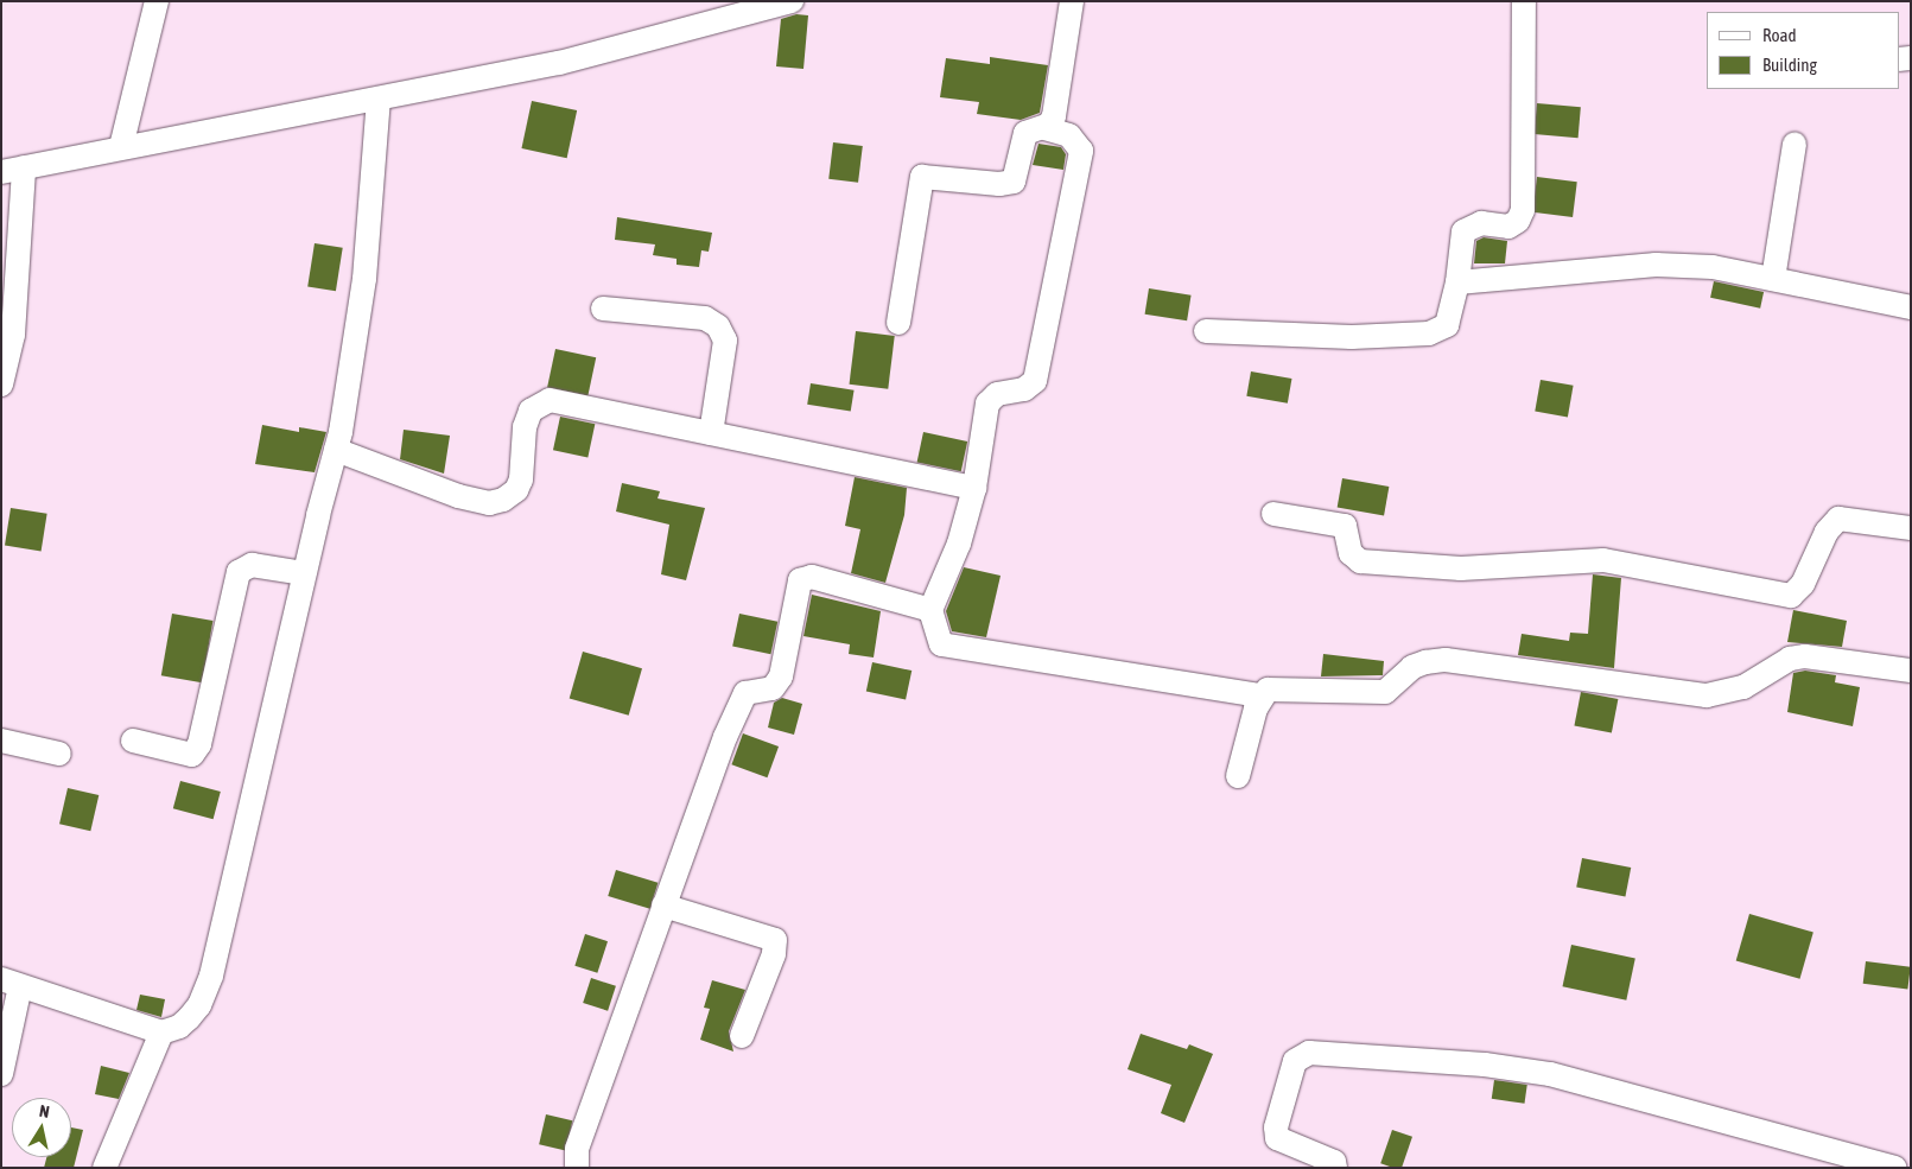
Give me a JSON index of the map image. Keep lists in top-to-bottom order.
{
  "legend": ["Road", "Building"],
  "north": "top"
}
